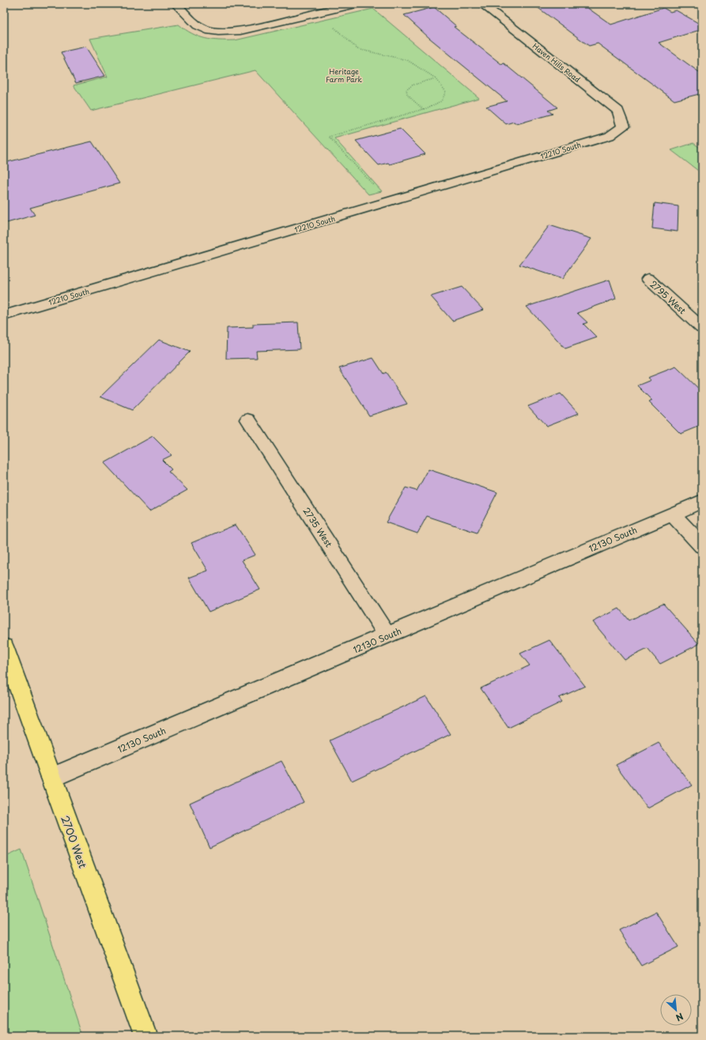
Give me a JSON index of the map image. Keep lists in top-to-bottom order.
{
  "streets": {
    "main road": ["2700 West"],
    "street": [
      "Haven Hills Road",
      "12210 South",
      "2795 West",
      "2735 West",
      "12130 South"
    ]
  },
  "crossings": [
    ["Haven Hills Road", "12210 South"],
    ["2735 West", "12130 South"],
    ["12130 South", "2700 West"]
  ],
  "parks": ["Heritage Farm Park"],
  "north": "bottom right"
}
